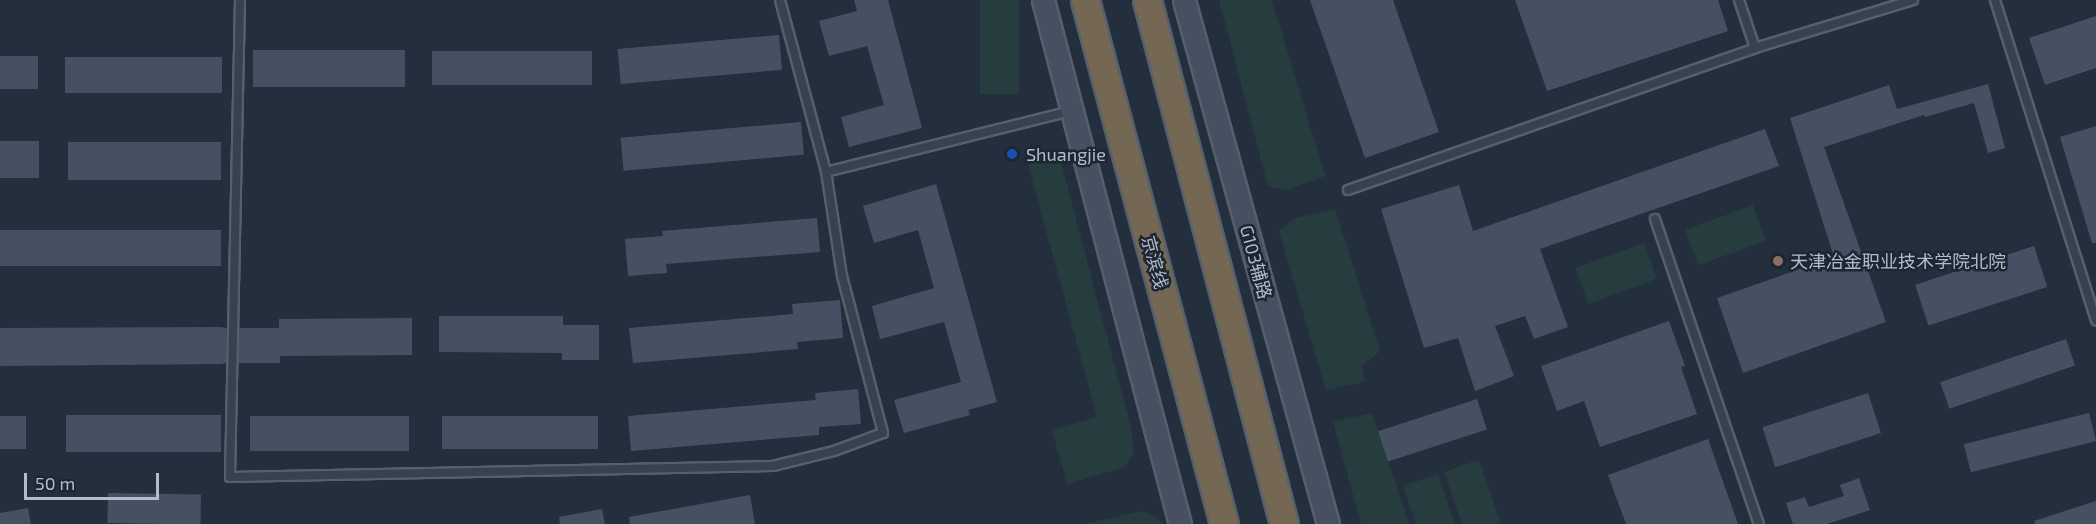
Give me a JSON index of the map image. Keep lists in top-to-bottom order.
{
  "streets": {
    "highway": ["京滨线"],
    "street": ["G103辅路"]
  },
  "places": ["Shuangjie", "天津冶金职业技术学院北院"],
  "scale_bar": "50 m"
}
